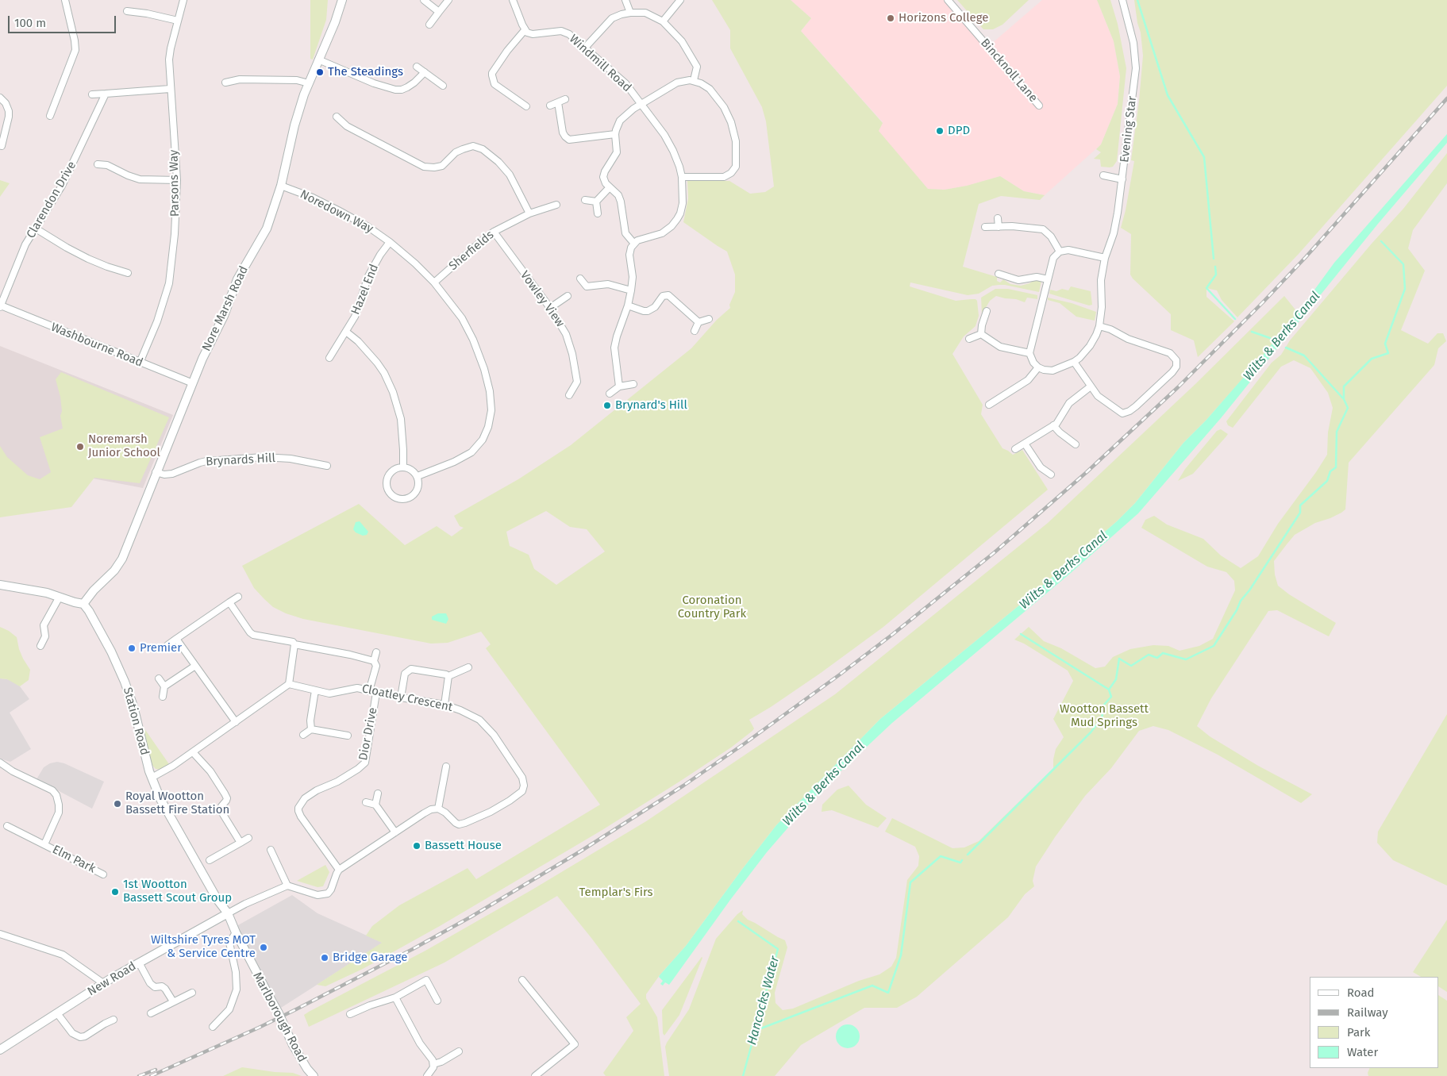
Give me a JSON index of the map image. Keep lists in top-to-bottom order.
{
  "streets": {
    "street": [
      "Windmill Road",
      "Bincknoll Lane",
      "Evening Star",
      "Parsons Way",
      "Clarendon Drive",
      "Noredown Way",
      "Sherfields",
      "Hazel End",
      "Vowley View",
      "Nore Marsh Road",
      "Washbourne Road",
      "Brynards Hill",
      "Cloatley Crescent",
      "Station Road",
      "Dior Drive",
      "Elm Park",
      "New Road",
      "Marlborough Road"
    ]
  },
  "crossings": [
    ["Parsons Way", "Washbourne Road"],
    ["Clarendon Drive", "Washbourne Road"],
    ["Noredown Way", "Sherfields"],
    ["Noredown Way", "Hazel End"],
    ["Noredown Way", "Nore Marsh Road"],
    ["Sherfields", "Vowley View"],
    ["Nore Marsh Road", "Washbourne Road"],
    ["Nore Marsh Road", "Brynards Hill"],
    ["Nore Marsh Road", "Station Road"],
    ["Cloatley Crescent", "Dior Drive"],
    ["Station Road", "New Road"],
    ["Station Road", "Marlborough Road"],
    ["New Road", "Marlborough Road"]
  ],
  "water": ["Wilts & Berks Canal", "Hancocks Water"],
  "parks": ["Coronation Country Park", "Wootton Bassett Mud Springs", "Templar's Firs"],
  "places": [
    "Horizons College",
    "The Steadings",
    "DPD",
    "Brynard's Hill",
    "Noremarsh Junior School",
    "Premier",
    "Royal Wootton Bassett Fire Station",
    "Bassett House",
    "1st Wootton Bassett Scout Group",
    "Wiltshire Tyres MOT & Service Centre",
    "Bridge Garage"
  ],
  "legend": [
    "Road",
    "Railway",
    "Park",
    "Water"
  ],
  "scale_bar": "100 m"
}
